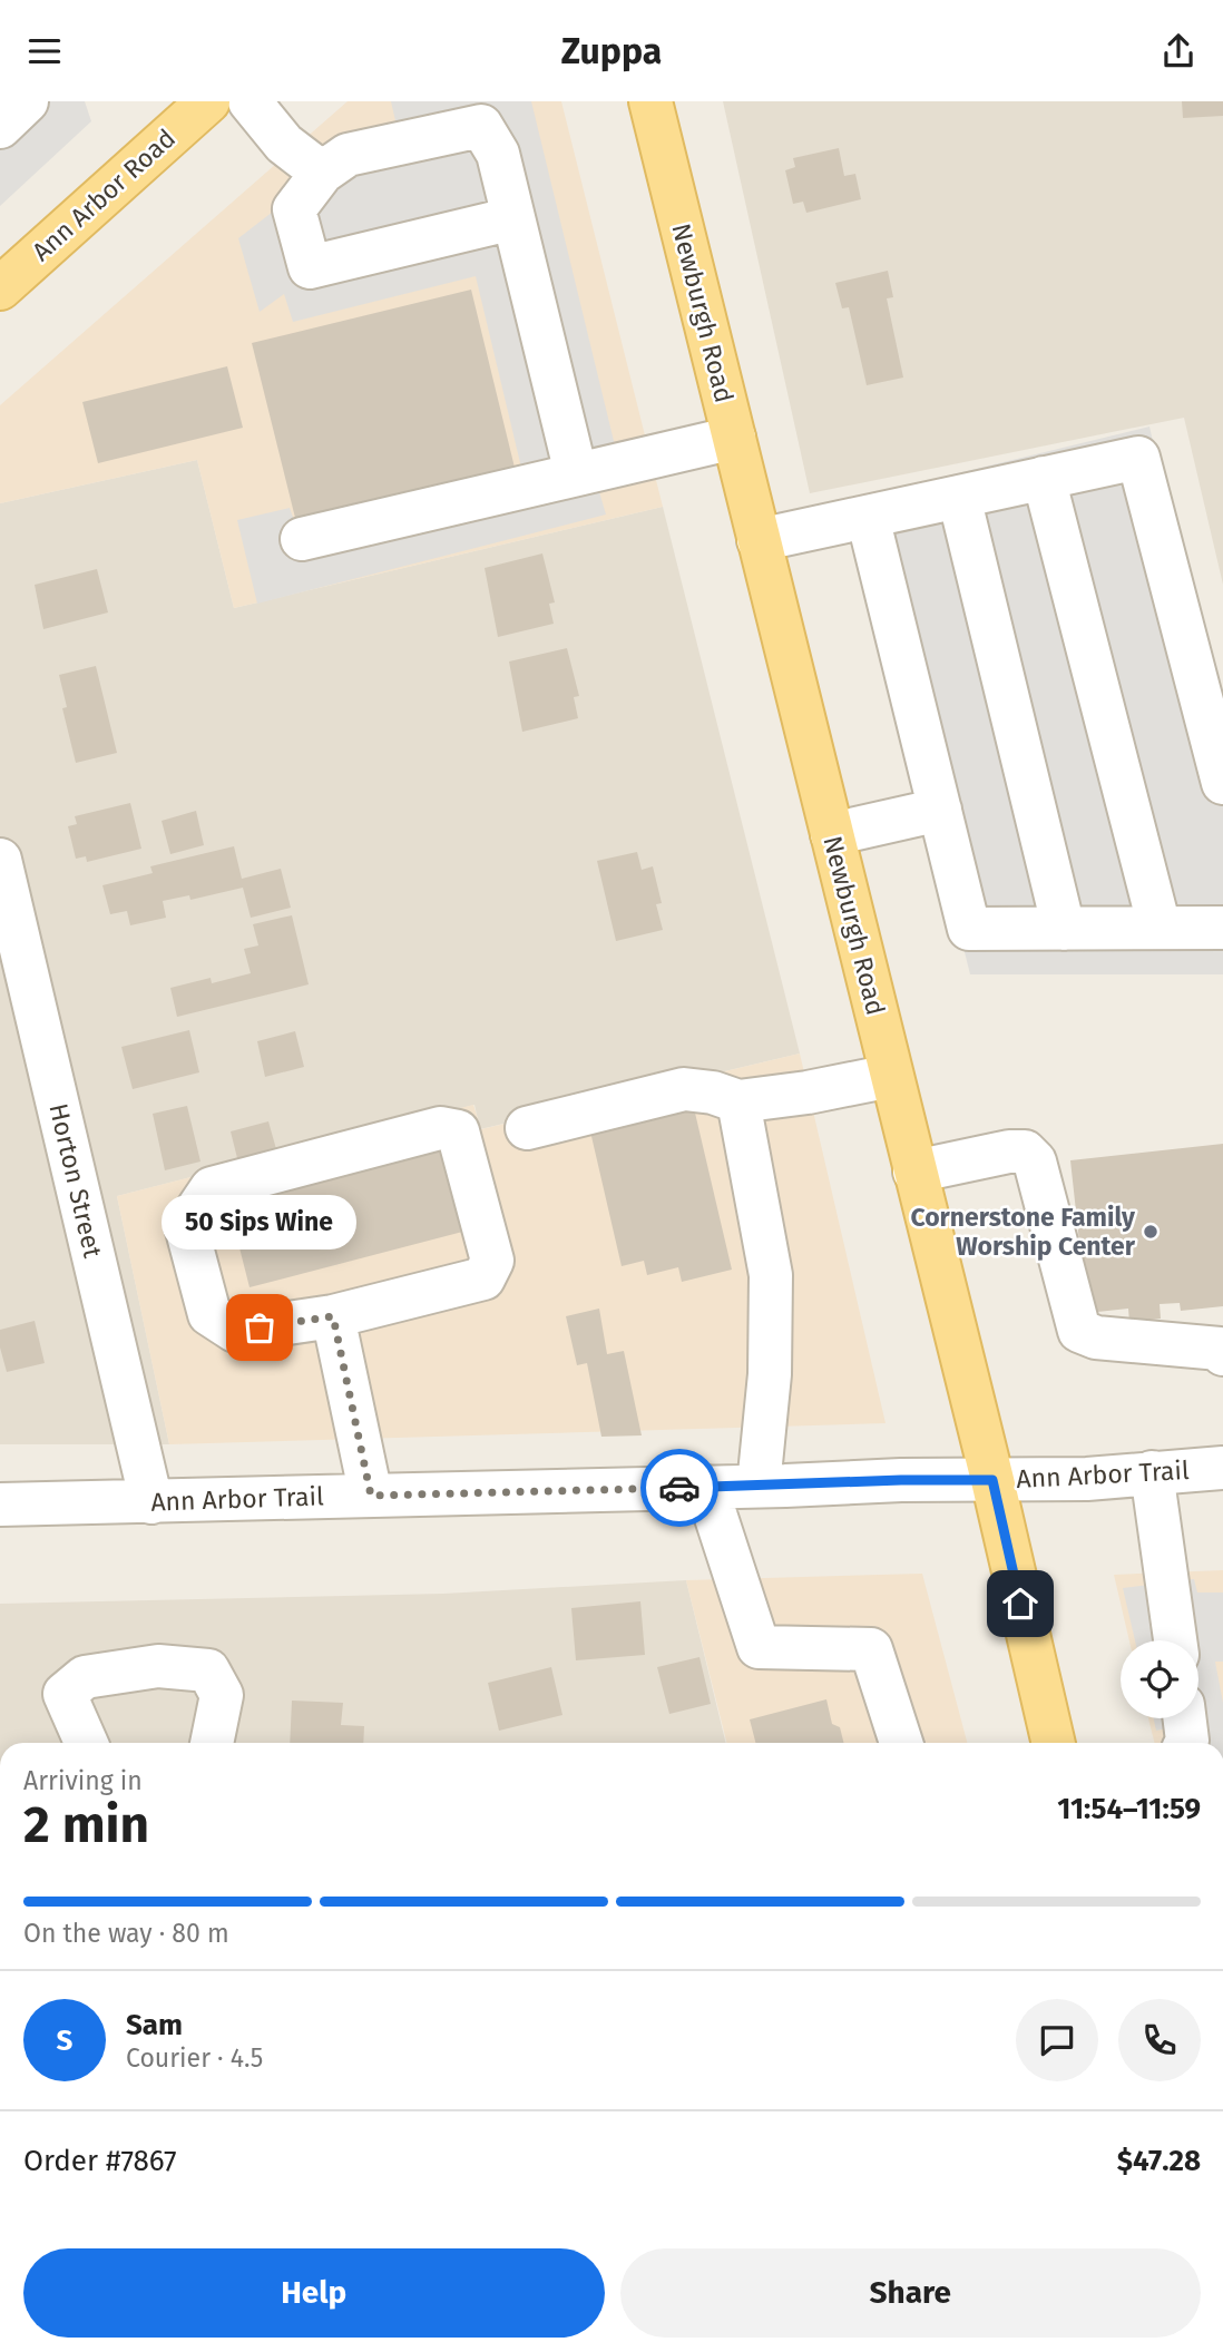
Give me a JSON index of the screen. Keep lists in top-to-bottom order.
{
  "streets": {
    "main road": ["Ann Arbor Road", "Newburgh Road"],
    "street": ["Horton Street", "Ann Arbor Trail"]
  },
  "crossings": [
    ["Newburgh Road", "Ann Arbor Trail"],
    ["Horton Street", "Ann Arbor Trail"]
  ],
  "places": ["Cornerstone Family Worship Center", "50 Sips Wine"],
  "page": {
    "header": "Zuppa",
    "bubble": "50 Sips Wine",
    "heading": ["2 min", "Arriving in", "11:54–11:59"],
    "panel": [
      "Sam",
      "Courier · 4.5",
      "Order #7867",
      "$47.28"
    ],
    "bar": "On the way · 80 m",
    "round": "S",
    "buttons": ["Help", "Share"]
  }
}
